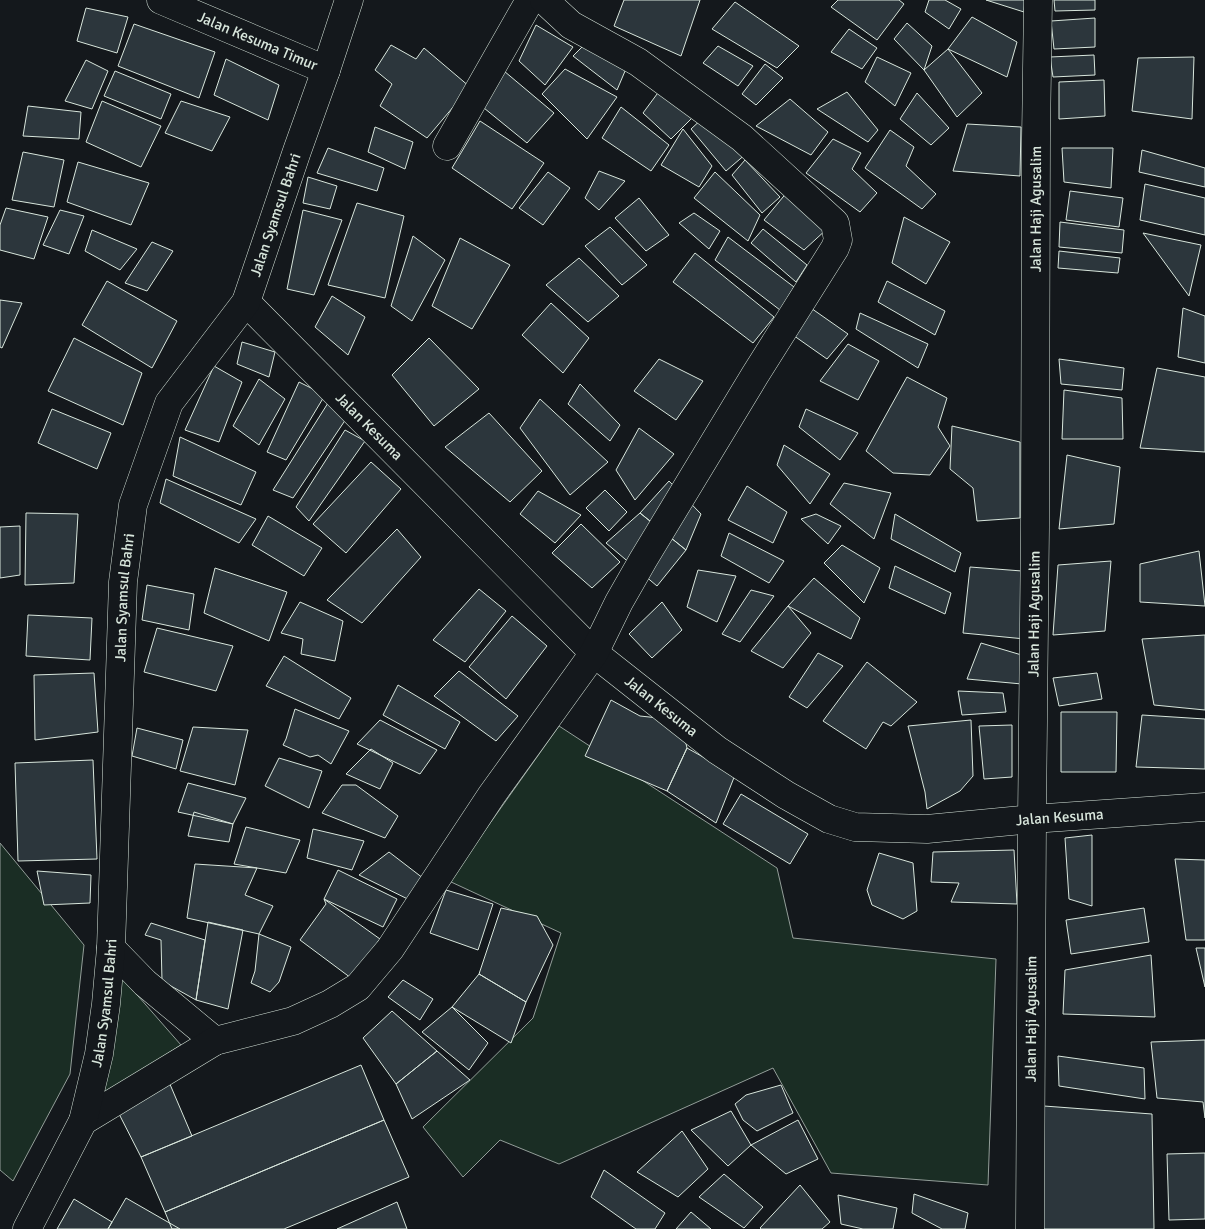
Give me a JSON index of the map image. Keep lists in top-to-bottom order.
{
  "streets": {
    "street": [
      "Jalan Kesuma Timur",
      "Jalan Haji Agusalim",
      "Jalan Syamsul Bahri",
      "Jalan Kesuma"
    ]
  },
  "crossings": [
    ["Jalan Kesuma Timur", "Jalan Syamsul Bahri"],
    ["Jalan Haji Agusalim", "Jalan Kesuma"],
    ["Jalan Syamsul Bahri", "Jalan Kesuma"]
  ]
}
